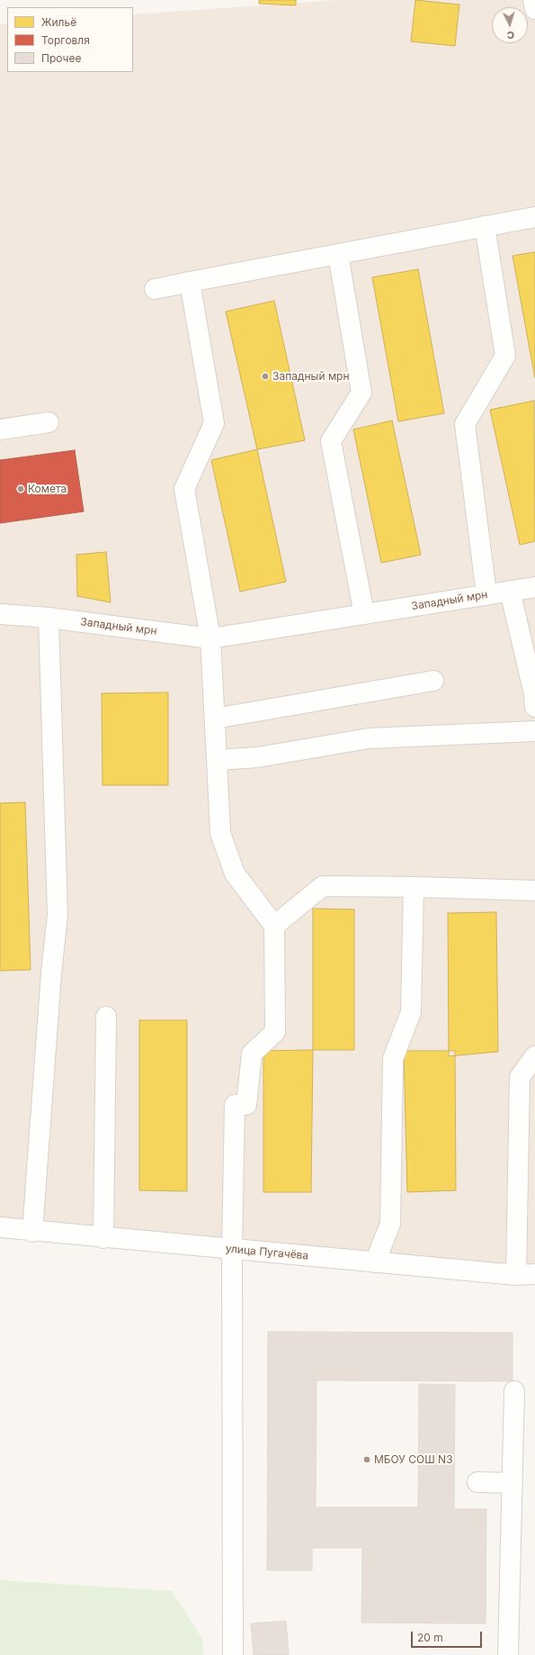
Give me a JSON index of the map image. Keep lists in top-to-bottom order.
{
  "streets": {
    "street": ["Западный мрн", "улица Пугачёва"]
  },
  "places": ["Западный мрн", "Комета", "МБОУ СОШ N3"],
  "legend": ["Жильё", "Торговля", "Прочее"],
  "scale_bar": "20 m",
  "north": "bottom"
}
